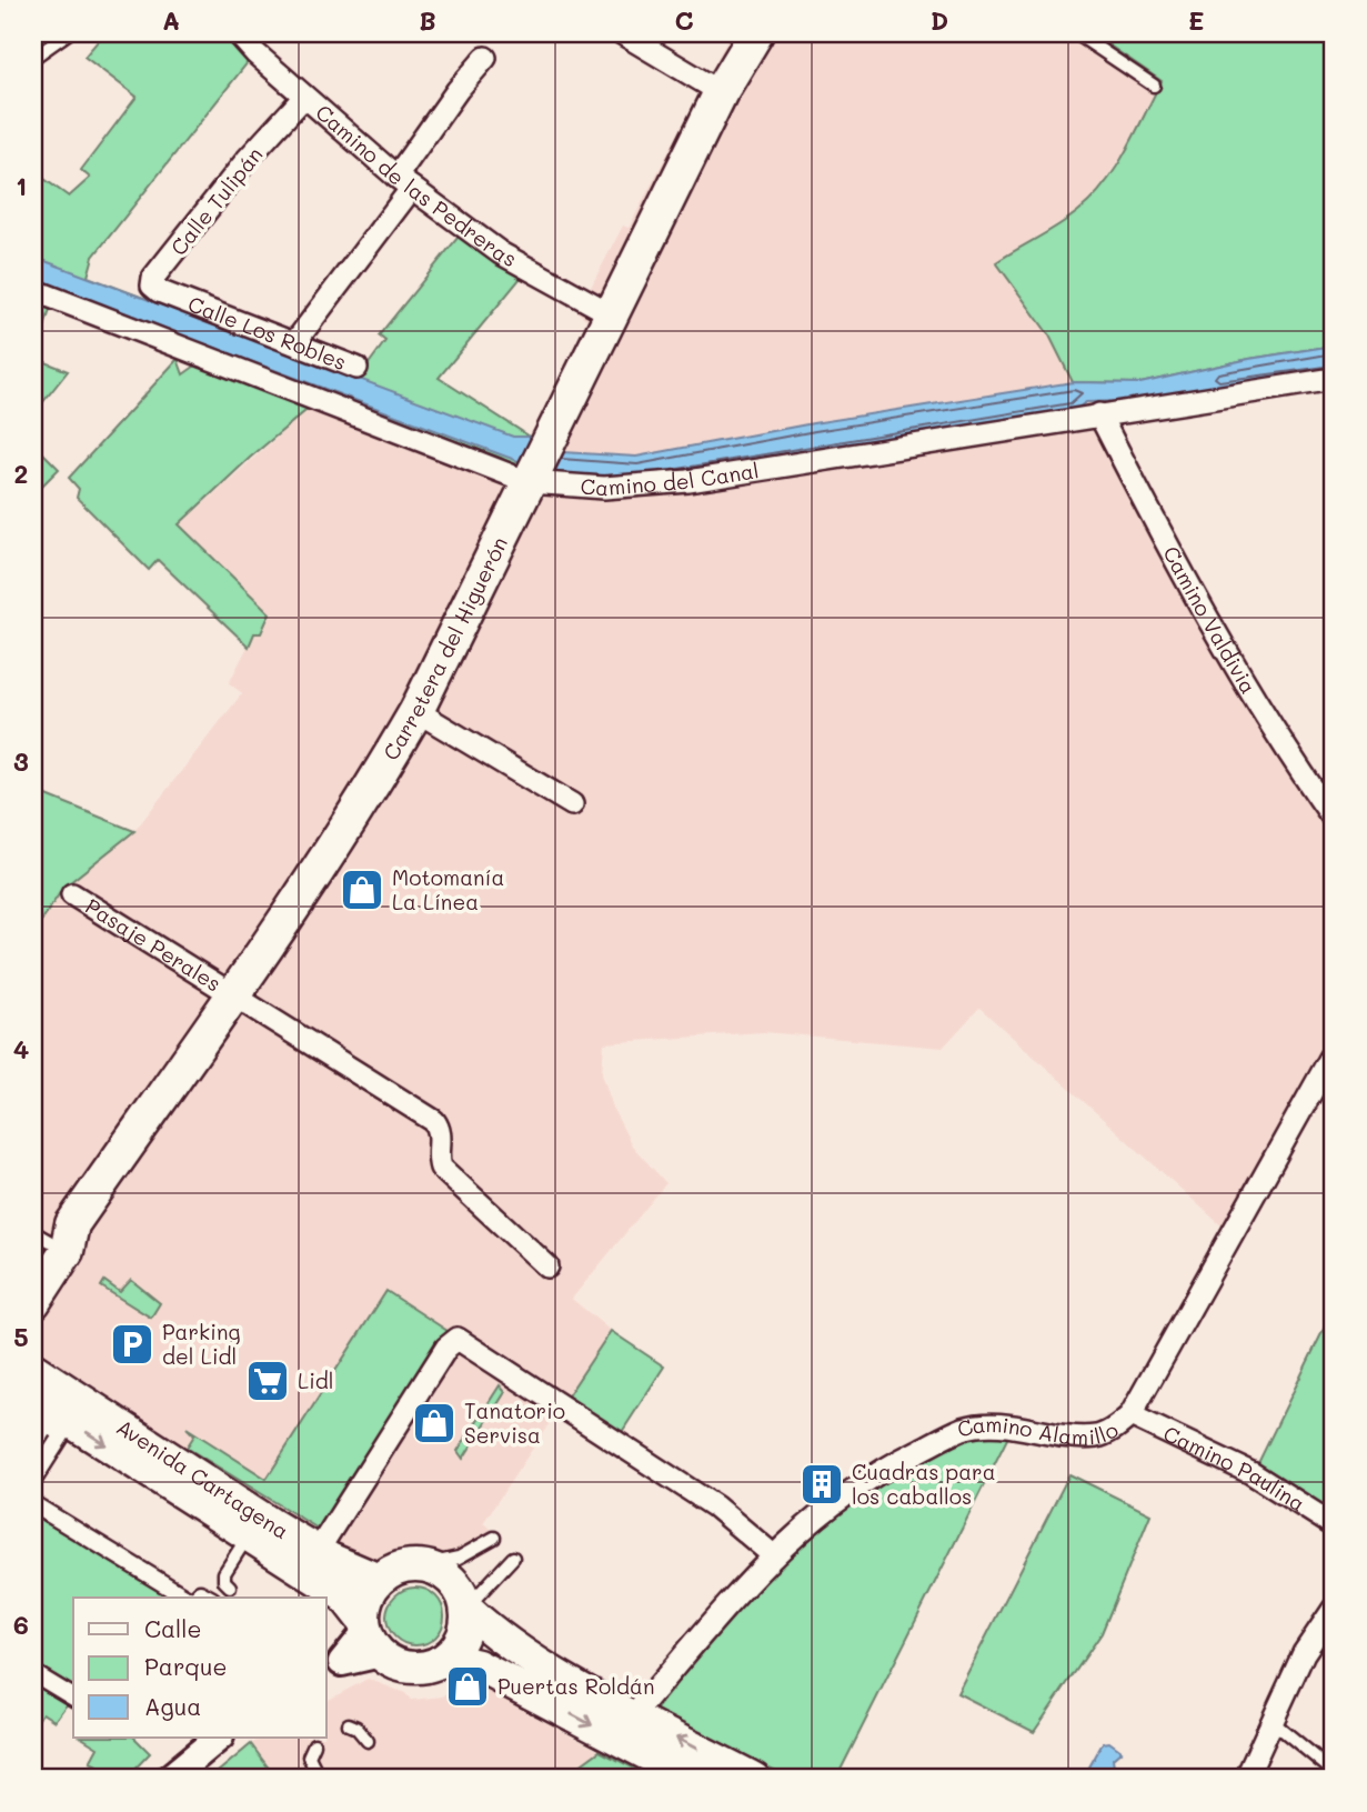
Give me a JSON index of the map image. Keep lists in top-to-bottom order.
{
  "streets": {
    "main road": ["Carretera del Higuerón", "Avenida Cartagena"],
    "street": [
      "Camino de las Pedreras",
      "Calle Tulipán",
      "Calle Los Robles",
      "Camino del Canal",
      "Camino Valdivia",
      "Pasaje Perales",
      "Camino Alamillo",
      "Camino Paulina"
    ]
  },
  "crossings": [
    ["Camino de las Pedreras", "Calle Tulipán"],
    ["Camino de las Pedreras", "Carretera del Higuerón"],
    ["Calle Tulipán", "Calle Los Robles"],
    ["Camino del Canal", "Camino Valdivia"],
    ["Camino del Canal", "Carretera del Higuerón"],
    ["Carretera del Higuerón", "Pasaje Perales"],
    ["Camino Alamillo", "Camino Paulina"]
  ],
  "places": {
    "shop": ["Motomanía La Línea", "Tanatorio Servisa", "Puertas Roldán"],
    "parking": ["Parking del Lidl"],
    "supermarket": ["Lidl"],
    "building": ["Cuadras para los caballos"]
  },
  "legend": ["Calle", "Parque", "Agua"],
  "grid": {
    "columns": [
      "A",
      "B",
      "C",
      "D",
      "E"
    ],
    "rows": [
      "1",
      "2",
      "3",
      "4",
      "5",
      "6"
    ]
  }
}
